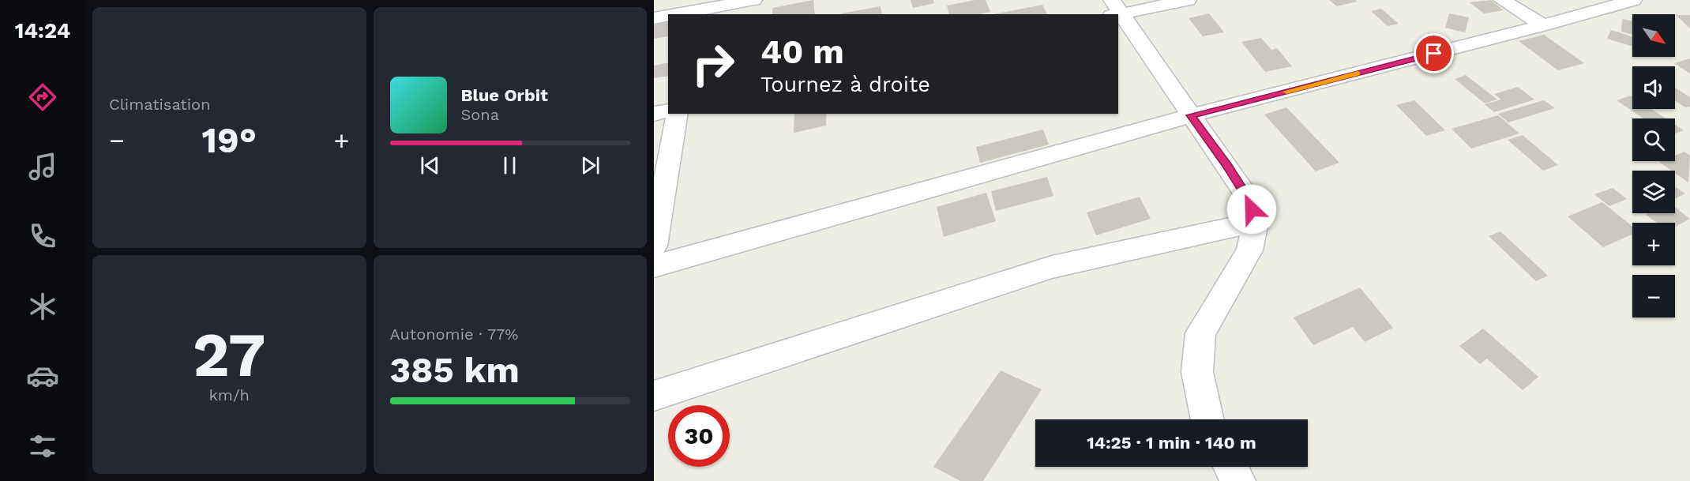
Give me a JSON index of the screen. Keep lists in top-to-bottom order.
{
  "north": "bottom right",
  "page": {
    "tabs": "14:24",
    "tile": [
      "Climatisation",
      ["27", "km/h"],
      ["Autonomie · 77%", "385 km"]
    ],
    "map_buttons": ["+", "−"],
    "turn": ["40 m", "Tournez à droite"],
    "song": ["Blue Orbit", "Sona"],
    "heat": ["−", "19°", "+"],
    "limit": "30",
    "trip": "14:25 · 1 min · 140 m"
  }
}
